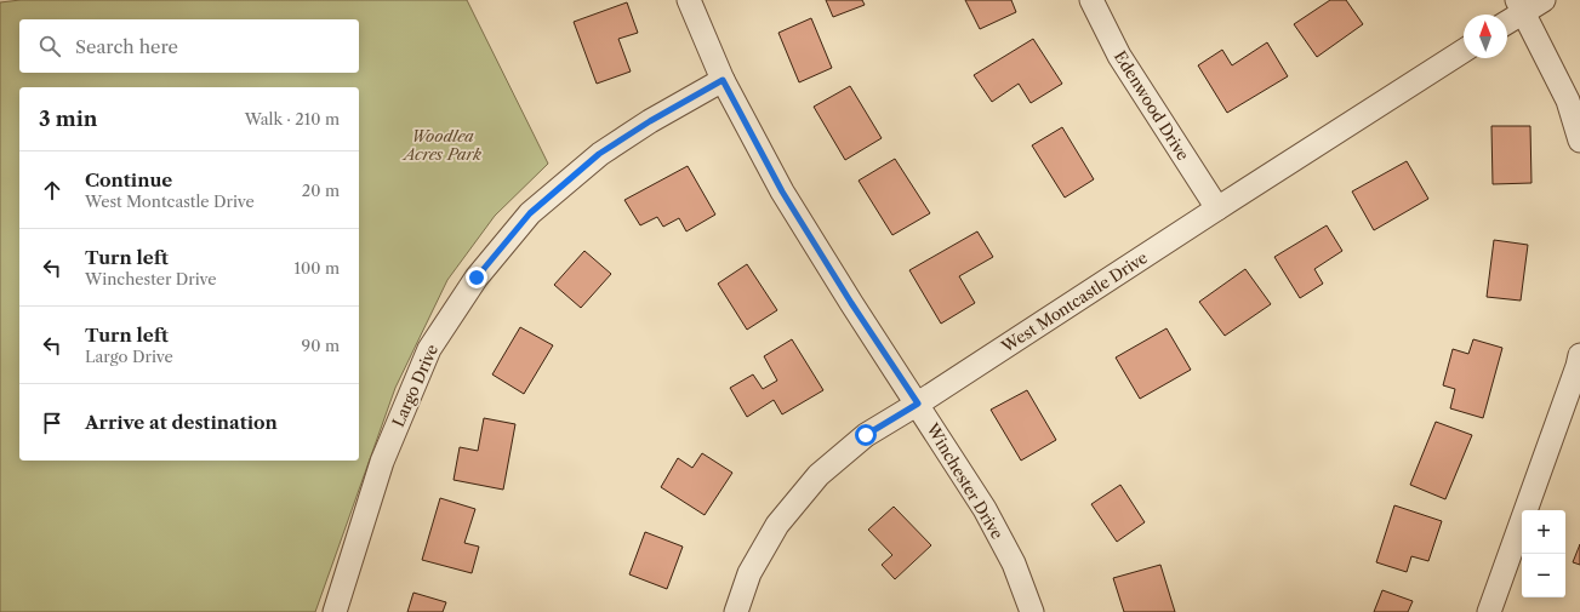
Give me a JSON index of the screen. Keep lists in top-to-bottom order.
{
  "streets": {
    "street": [
      "Edenwood Drive",
      "West Montcastle Drive",
      "Largo Drive",
      "Winchester Drive"
    ]
  },
  "crossings": [
    ["Edenwood Drive", "West Montcastle Drive"],
    ["West Montcastle Drive", "Winchester Drive"],
    ["Largo Drive", "Winchester Drive"]
  ],
  "parks": ["Woodlea Acres Park"],
  "north": "top",
  "page": {
    "search": "Search here",
    "heading": ["3 min", "Walk · 210 m"],
    "list": [
      ["Continue", "West Montcastle Drive", "20 m"],
      ["Turn left", "Winchester Drive", "100 m"],
      ["Turn left", "Largo Drive", "90 m"],
      "Arrive at destination"
    ],
    "map_buttons": ["+", "−"]
  }
}
